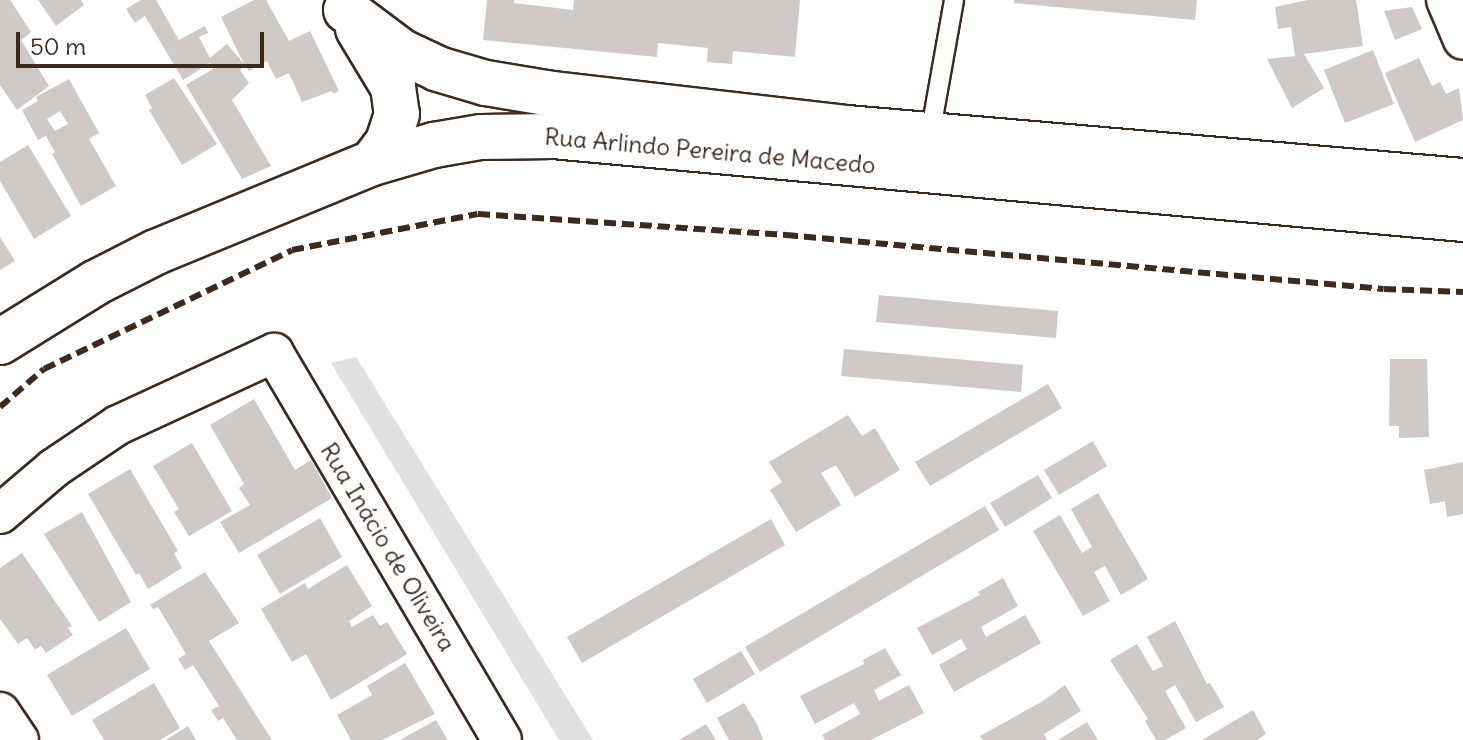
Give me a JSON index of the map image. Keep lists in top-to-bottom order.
{
  "streets": {
    "main road": ["Rua Arlindo Pereira de Macedo"],
    "street": ["Rua Inácio de Oliveira"]
  },
  "scale_bar": "50 m"
}
